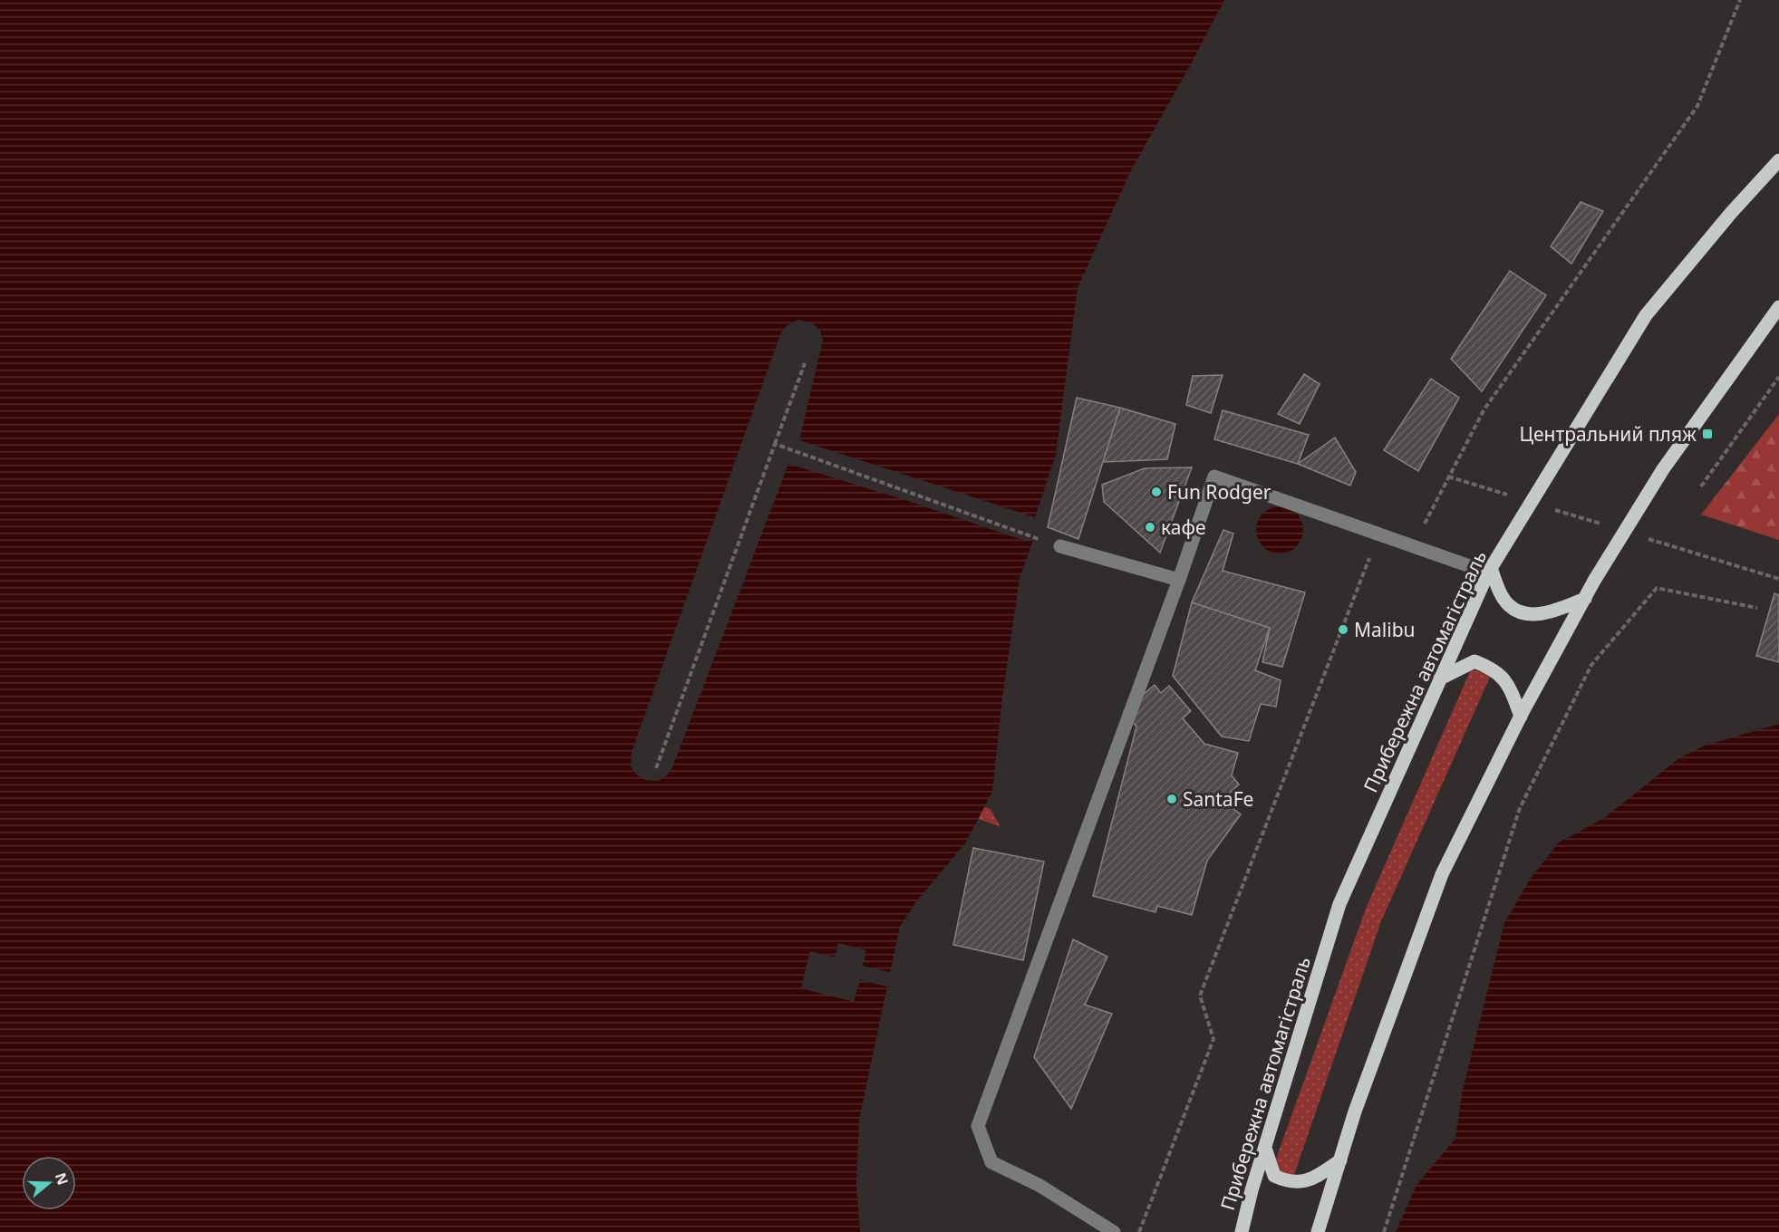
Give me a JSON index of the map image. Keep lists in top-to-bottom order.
{
  "streets": {
    "main road": ["Прибережна автомагістраль"]
  },
  "places": {
    "transit": ["Центральний пляж"],
    "other": [
      "Fun Rodger",
      "кафе",
      "Malibu",
      "SantaFe"
    ]
  },
  "north": "right"
}
